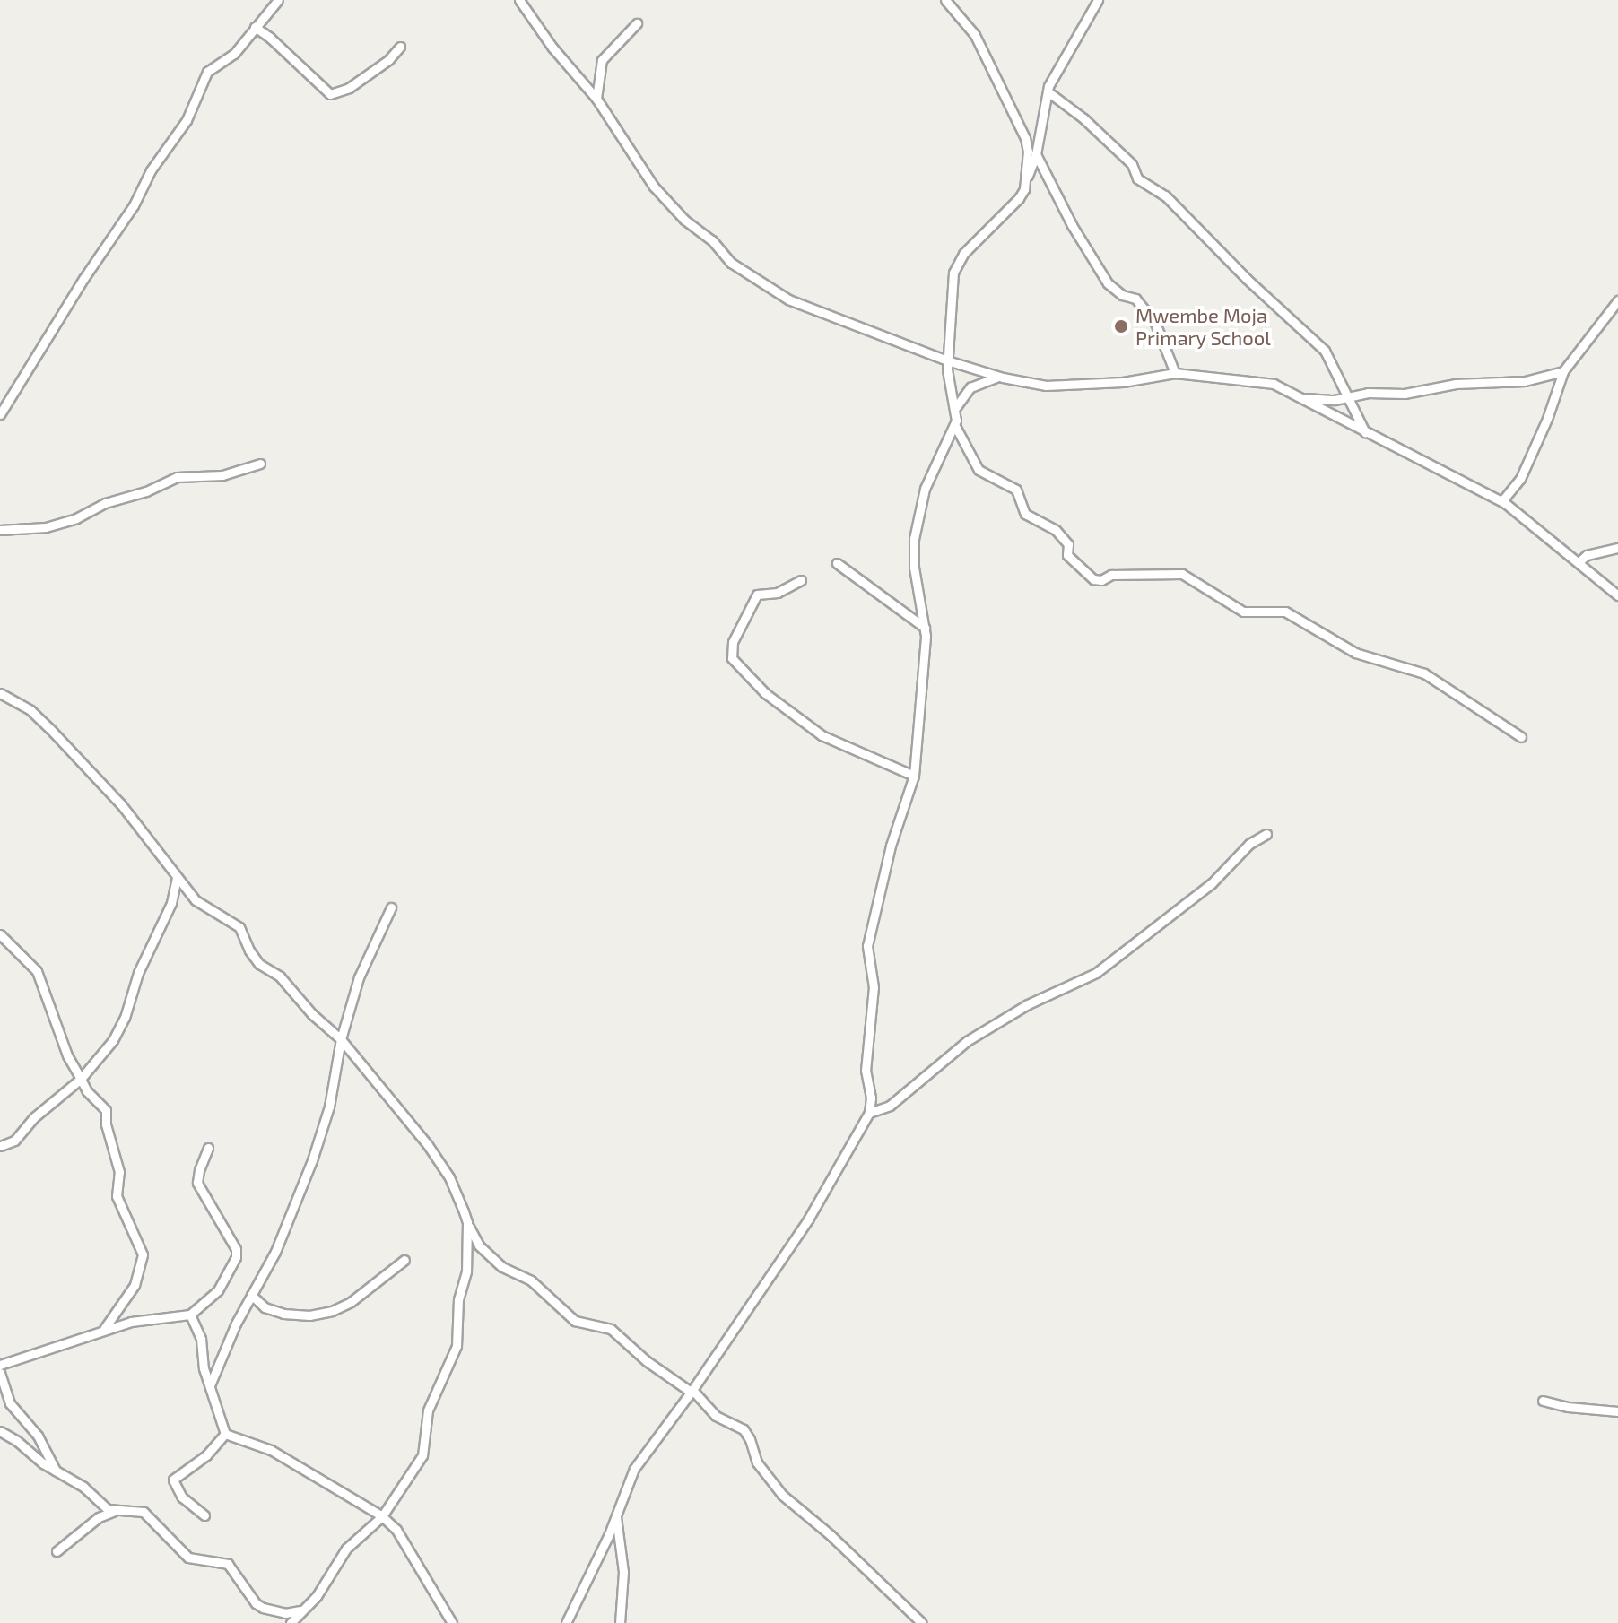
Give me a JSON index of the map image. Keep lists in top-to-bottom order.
{
  "places": ["Mwembe Moja Primary School"]
}
